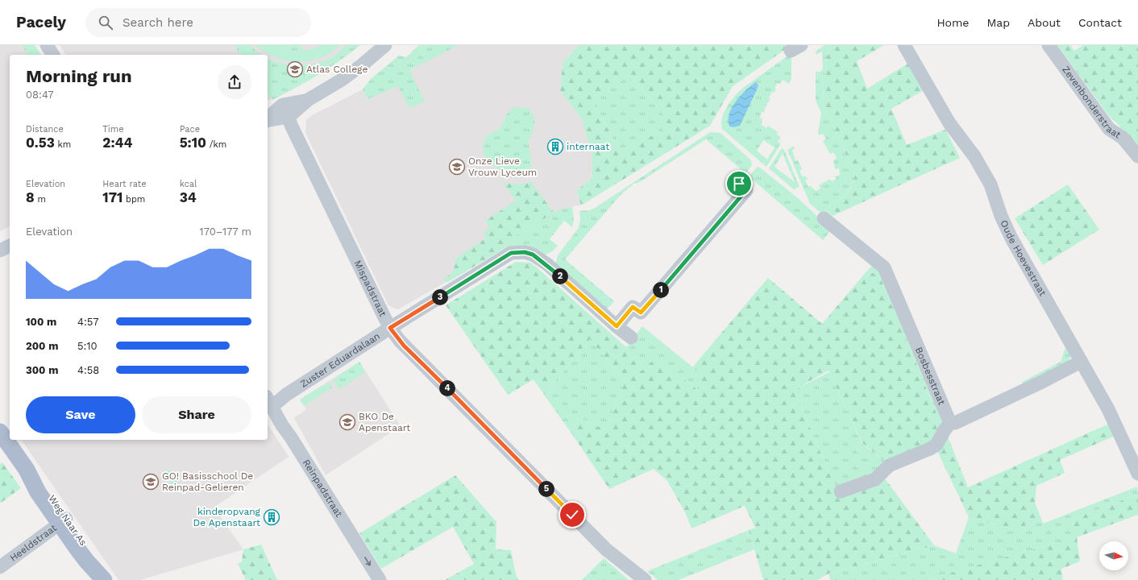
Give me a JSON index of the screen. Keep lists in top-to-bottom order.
{
  "streets": {
    "main road": ["Weg Naar As"],
    "street": [
      "Zevenbonderstraat",
      "Oude Hoevestraat",
      "Mispadstraat",
      "Zuster Eduardalaan",
      "Bosbesstraat",
      "Reinpadstraat",
      "Heeldstraat"
    ]
  },
  "crossings": [
    ["Mispadstraat", "Zuster Eduardalaan"],
    ["Zuster Eduardalaan", "Reinpadstraat"],
    ["Weg Naar As", "Heeldstraat"]
  ],
  "one_way": ["Reinpadstraat"],
  "places": {
    "school or university": [
      "Atlas College",
      "Onze Lieve Vrouw Lyceum",
      "BKO De Apenstaart",
      "GO! Basisschool De Reinpad-Gelieren"
    ],
    "building": ["internaat", "kinderopvang De Apenstaart"]
  },
  "north": "right",
  "page": {
    "header": "Pacely",
    "search": "Search here",
    "nav": [
      "Home",
      "Map",
      "About",
      "Contact"
    ],
    "heading": ["Morning run", "08:47"],
    "stats": [
      ["Distance", "0.53 km"],
      ["Time", "2:44"],
      ["Pace", "5:10 /km"],
      ["Elevation", "8 m"],
      ["Heart rate", "171 bpm"],
      ["kcal", "34"]
    ],
    "chart": ["Elevation", "170–177 m"],
    "pins": [
      "2",
      "1",
      "3",
      "4",
      "5"
    ],
    "list": [
      {
        "name": "100 m",
        "note": "4:57"
      },
      {
        "name": "200 m",
        "note": "5:10"
      },
      {
        "name": "300 m",
        "note": "4:58"
      }
    ],
    "buttons": ["Save", "Share"]
  }
}
